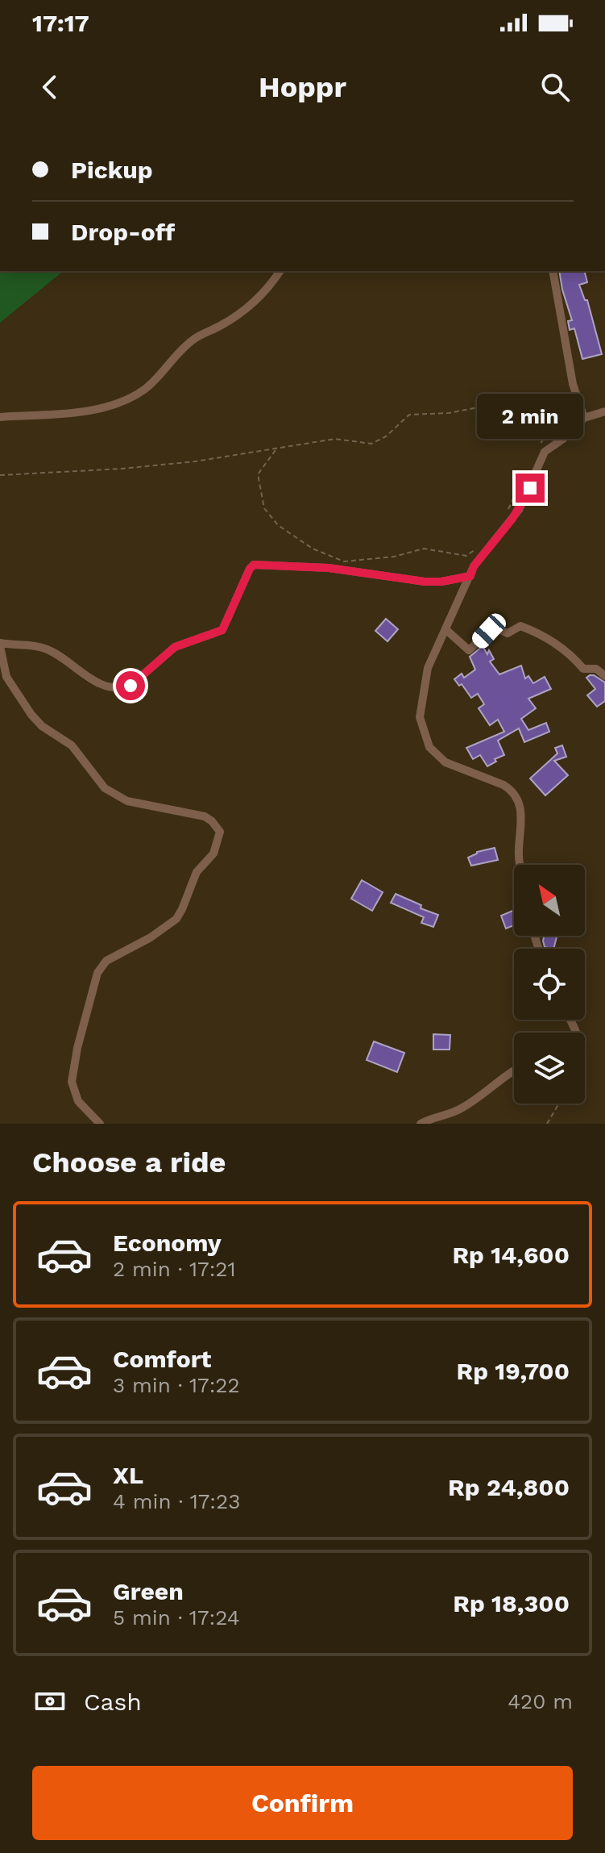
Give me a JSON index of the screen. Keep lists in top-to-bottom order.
{
  "north": "top left",
  "page": {
    "status": "17:17",
    "header": "Hoppr",
    "banner": ["Pickup", "Drop-off"],
    "bubble": "2 min",
    "heading": "Choose a ride",
    "list": [
      {
        "name": "Economy",
        "note": "2 min · 17:21",
        "value": "Rp 14,600"
      },
      {
        "name": "Comfort",
        "note": "3 min · 17:22",
        "value": "Rp 19,700"
      },
      {
        "name": "XL",
        "note": "4 min · 17:23",
        "value": "Rp 24,800"
      },
      {
        "name": "Green",
        "note": "5 min · 17:24",
        "value": "Rp 18,300"
      }
    ],
    "pay": ["Cash", "420 m"],
    "buttons": "Confirm"
  }
}
